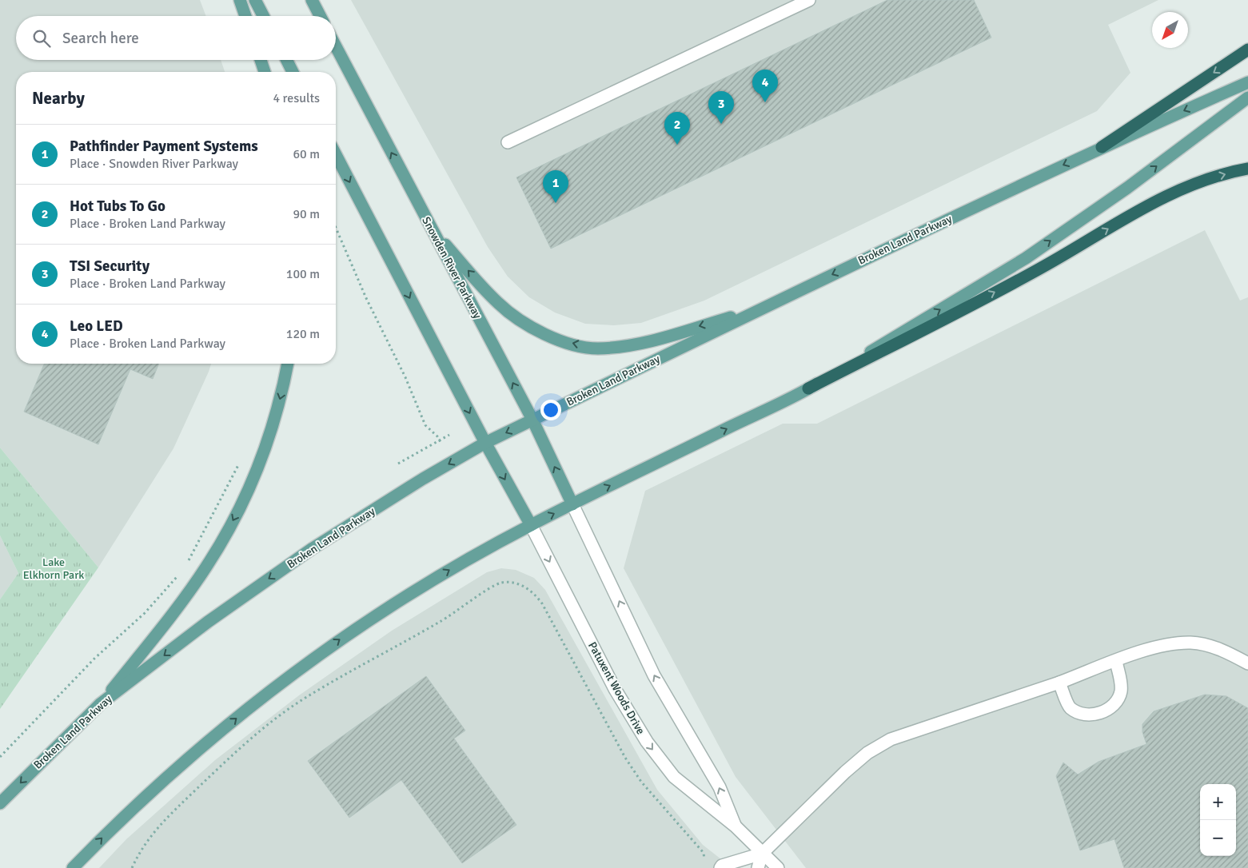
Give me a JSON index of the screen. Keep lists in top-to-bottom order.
{
  "streets": {
    "main road": ["Broken Land Parkway", "Snowden River Parkway"],
    "street": ["Patuxent Woods Drive"]
  },
  "crossings": [
    ["Broken Land Parkway", "Snowden River Parkway"],
    ["Snowden River Parkway", "Patuxent Woods Drive"]
  ],
  "parks": ["Lake Elkhorn Park"],
  "north": "bottom left",
  "page": {
    "search": "Search here",
    "pins": [
      "4",
      "3",
      "2",
      "1"
    ],
    "heading": ["Nearby", "4 results"],
    "list": [
      {
        "mark": "1",
        "name": "Pathfinder Payment Systems",
        "note": "Place · Snowden River Parkway",
        "value": "60 m"
      },
      {
        "mark": "2",
        "name": "Hot Tubs To Go",
        "note": "Place · Broken Land Parkway",
        "value": "90 m"
      },
      {
        "mark": "3",
        "name": "TSI Security",
        "note": "Place · Broken Land Parkway",
        "value": "100 m"
      },
      {
        "mark": "4",
        "name": "Leo LED",
        "note": "Place · Broken Land Parkway",
        "value": "120 m"
      }
    ],
    "map_buttons": ["+", "−"]
  }
}
